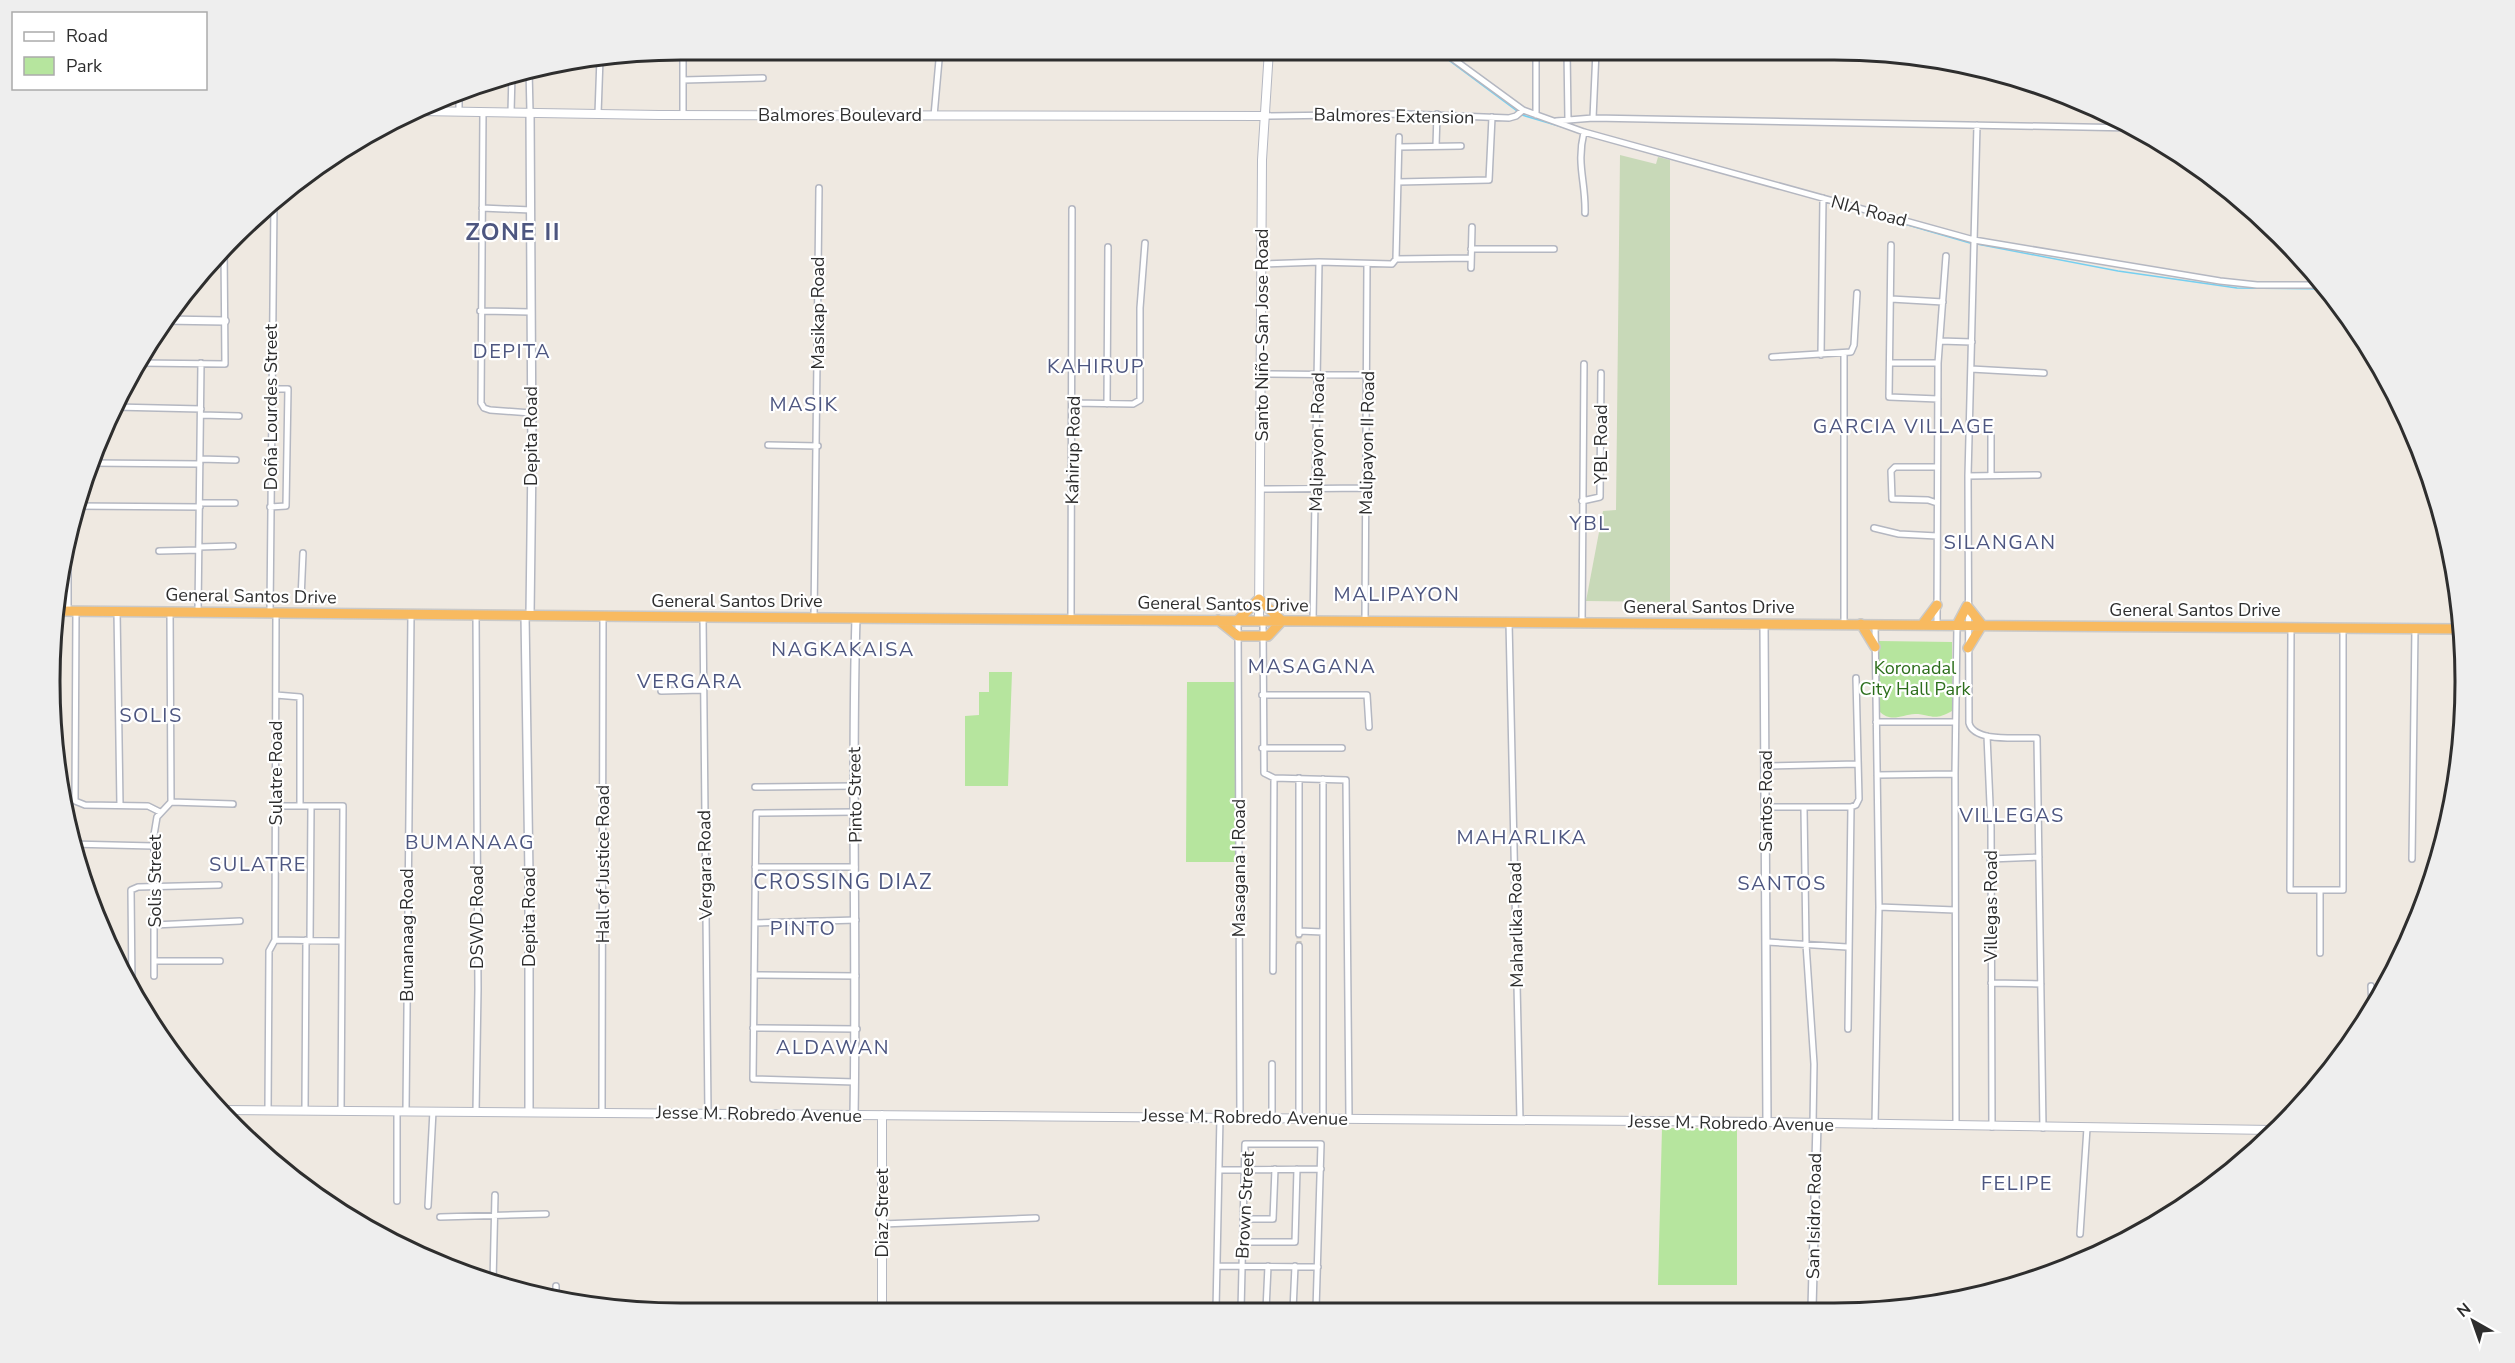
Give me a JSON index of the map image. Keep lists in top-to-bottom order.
{
  "streets": {
    "highway": ["General Santos Drive"],
    "main road": [
      "Balmores Boulevard",
      "Santo Niño-San Jose Road",
      "Jesse M. Robredo Avenue",
      "Diaz Street"
    ],
    "street": [
      "Balmores Extension",
      "NIA Road",
      "Masikap Road",
      "Doña Lourdes Street",
      "Depita Road",
      "Malipayon I Road",
      "Malipayon II Road",
      "YBL Road",
      "Kahirup Road",
      "Sulatre Road",
      "Pinto Street",
      "Santos Road",
      "Hall of Justice Road",
      "Vergara Road",
      "Masagana I Road",
      "Solis Street",
      "Villegas Road",
      "DSWD Road",
      "Maharlika Road",
      "Bumanaag Road",
      "Brown Street",
      "San Isidro Road"
    ]
  },
  "crossings": [
    ["Balmores Boulevard", "Balmores Extension"],
    ["Balmores Boulevard", "Santo Niño-San Jose Road"],
    ["Balmores Boulevard", "Depita Road"],
    ["Balmores Extension", "NIA Road"],
    ["Balmores Extension", "Santo Niño-San Jose Road"],
    ["Masikap Road", "General Santos Drive"],
    ["Santo Niño-San Jose Road", "General Santos Drive"],
    ["Doña Lourdes Street", "General Santos Drive"],
    ["Doña Lourdes Street", "Sulatre Road"],
    ["Depita Road", "General Santos Drive"],
    ["Depita Road", "Jesse M. Robredo Avenue"],
    ["Malipayon I Road", "General Santos Drive"],
    ["Malipayon II Road", "General Santos Drive"],
    ["YBL Road", "General Santos Drive"],
    ["Kahirup Road", "General Santos Drive"],
    ["General Santos Drive", "Sulatre Road"],
    ["General Santos Drive", "Pinto Street"],
    ["General Santos Drive", "Santos Road"],
    ["General Santos Drive", "Hall of Justice Road"],
    ["General Santos Drive", "Vergara Road"],
    ["General Santos Drive", "Masagana I Road"],
    ["General Santos Drive", "DSWD Road"],
    ["General Santos Drive", "Maharlika Road"],
    ["General Santos Drive", "Bumanaag Road"],
    ["Sulatre Road", "Jesse M. Robredo Avenue"],
    ["Pinto Street", "Jesse M. Robredo Avenue"],
    ["Santos Road", "Jesse M. Robredo Avenue"],
    ["Hall of Justice Road", "Jesse M. Robredo Avenue"],
    ["Vergara Road", "Jesse M. Robredo Avenue"],
    ["Masagana I Road", "Jesse M. Robredo Avenue"],
    ["Villegas Road", "Jesse M. Robredo Avenue"],
    ["DSWD Road", "Jesse M. Robredo Avenue"],
    ["Maharlika Road", "Jesse M. Robredo Avenue"],
    ["Bumanaag Road", "Jesse M. Robredo Avenue"],
    ["Jesse M. Robredo Avenue", "Diaz Street"],
    ["Jesse M. Robredo Avenue", "San Isidro Road"]
  ],
  "districts": [
    "ZONE II",
    "DEPITA",
    "KAHIRUP",
    "MASIK",
    "GARCIA VILLAGE",
    "YBL",
    "SILANGAN",
    "MALIPAYON",
    "NAGKAKAISA",
    "MASAGANA",
    "VERGARA",
    "SOLIS",
    "VILLEGAS",
    "MAHARLIKA",
    "BUMANAAG",
    "SULATRE",
    "CROSSING DIAZ",
    "SANTOS",
    "PINTO",
    "ALDAWAN",
    "FELIPE"
  ],
  "parks": ["Koronadal City Hall Park"],
  "legend": ["Road", "Park"],
  "north": "top left"
}
